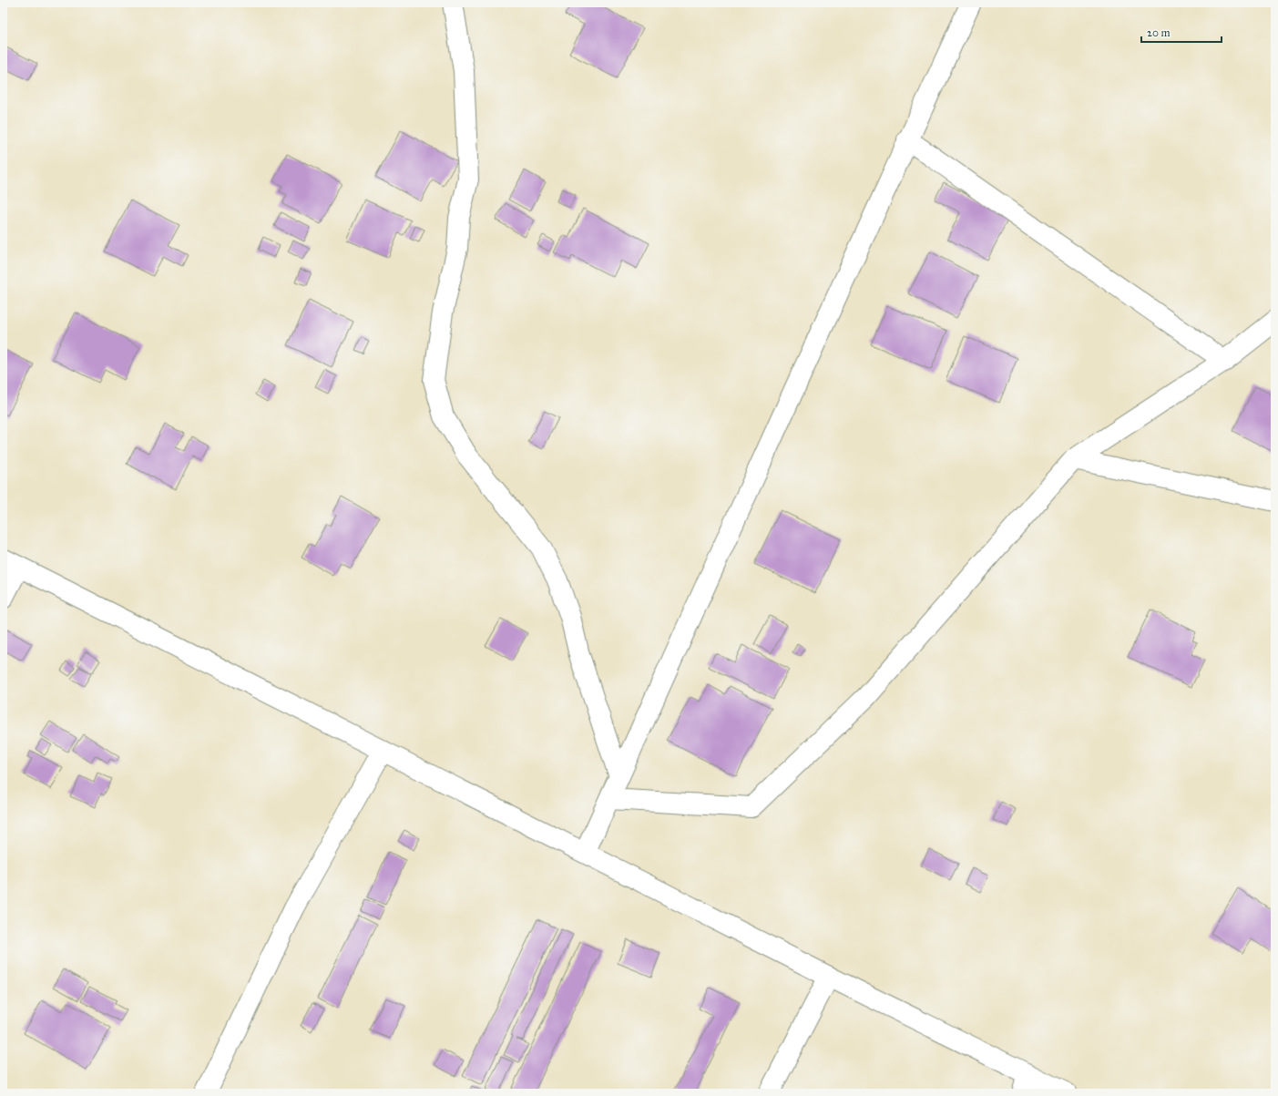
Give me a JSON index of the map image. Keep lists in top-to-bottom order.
{
  "scale_bar": "20 m"
}
